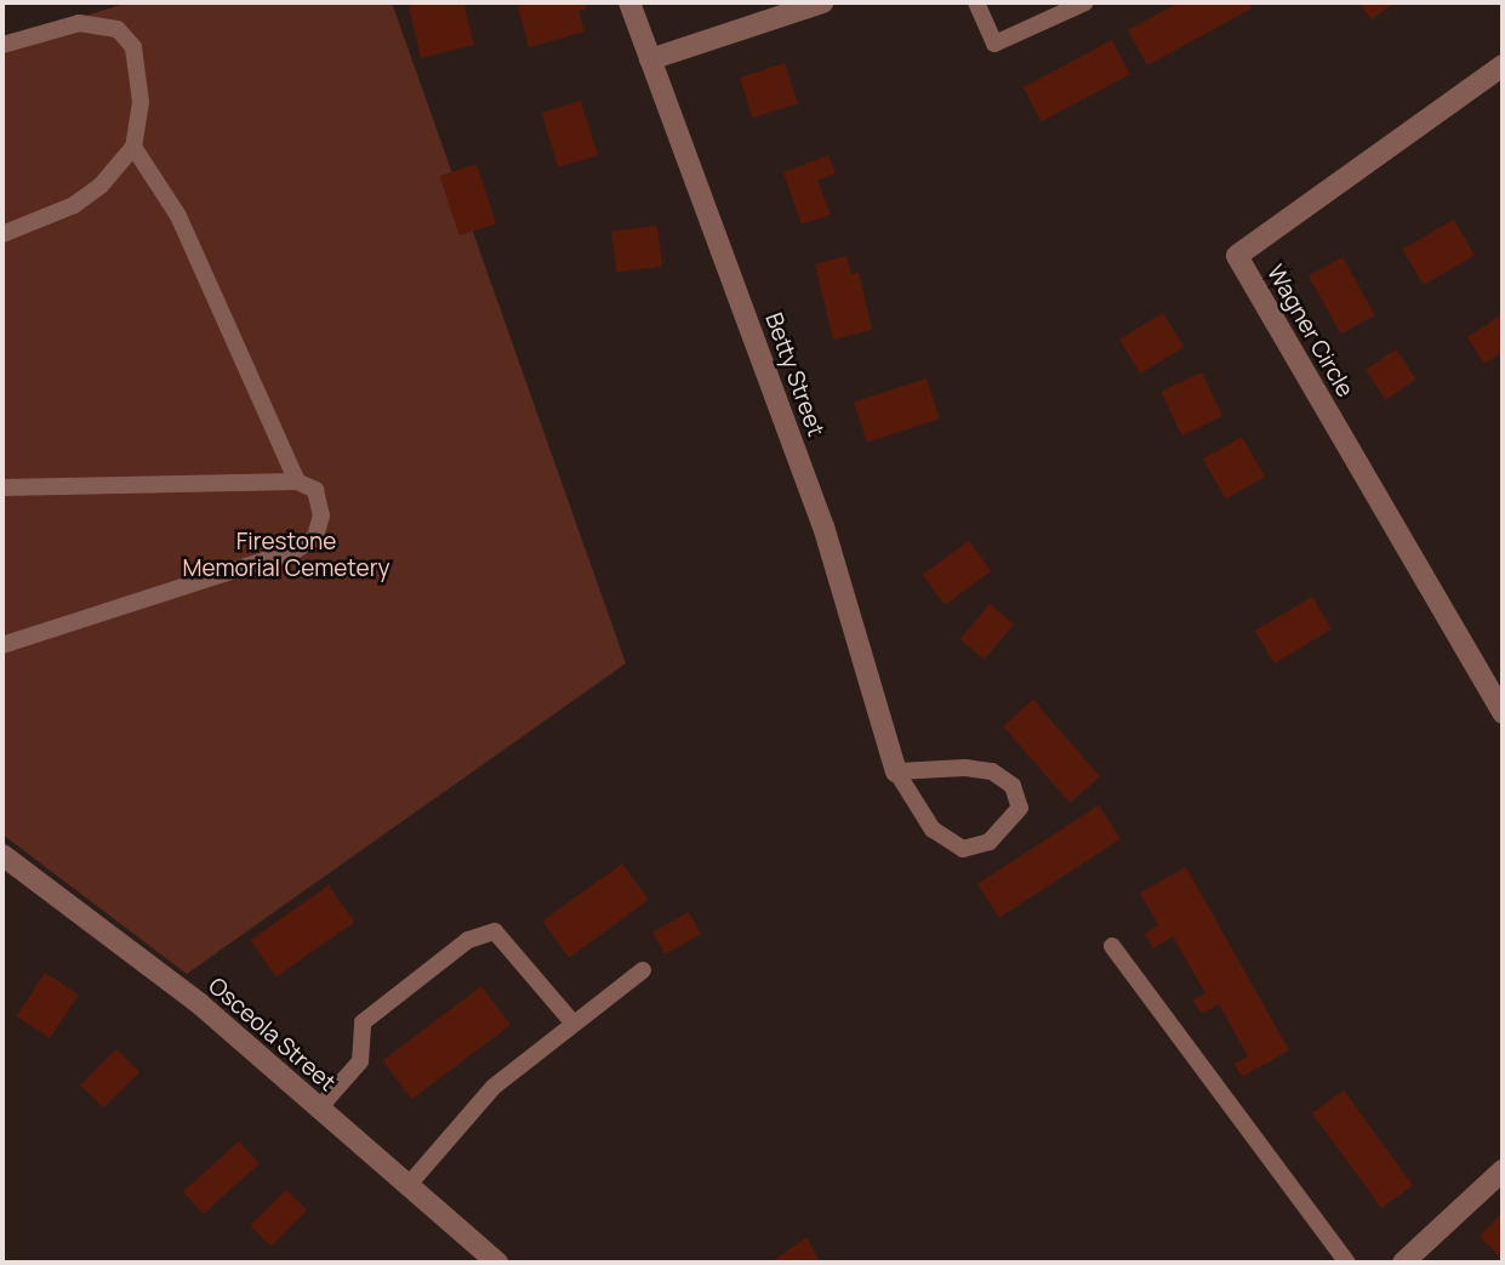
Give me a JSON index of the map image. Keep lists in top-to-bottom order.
{
  "streets": {
    "street": ["Wagner Circle", "Betty Street", "Osceola Street"]
  },
  "parks": ["Firestone Memorial Cemetery"]
}
